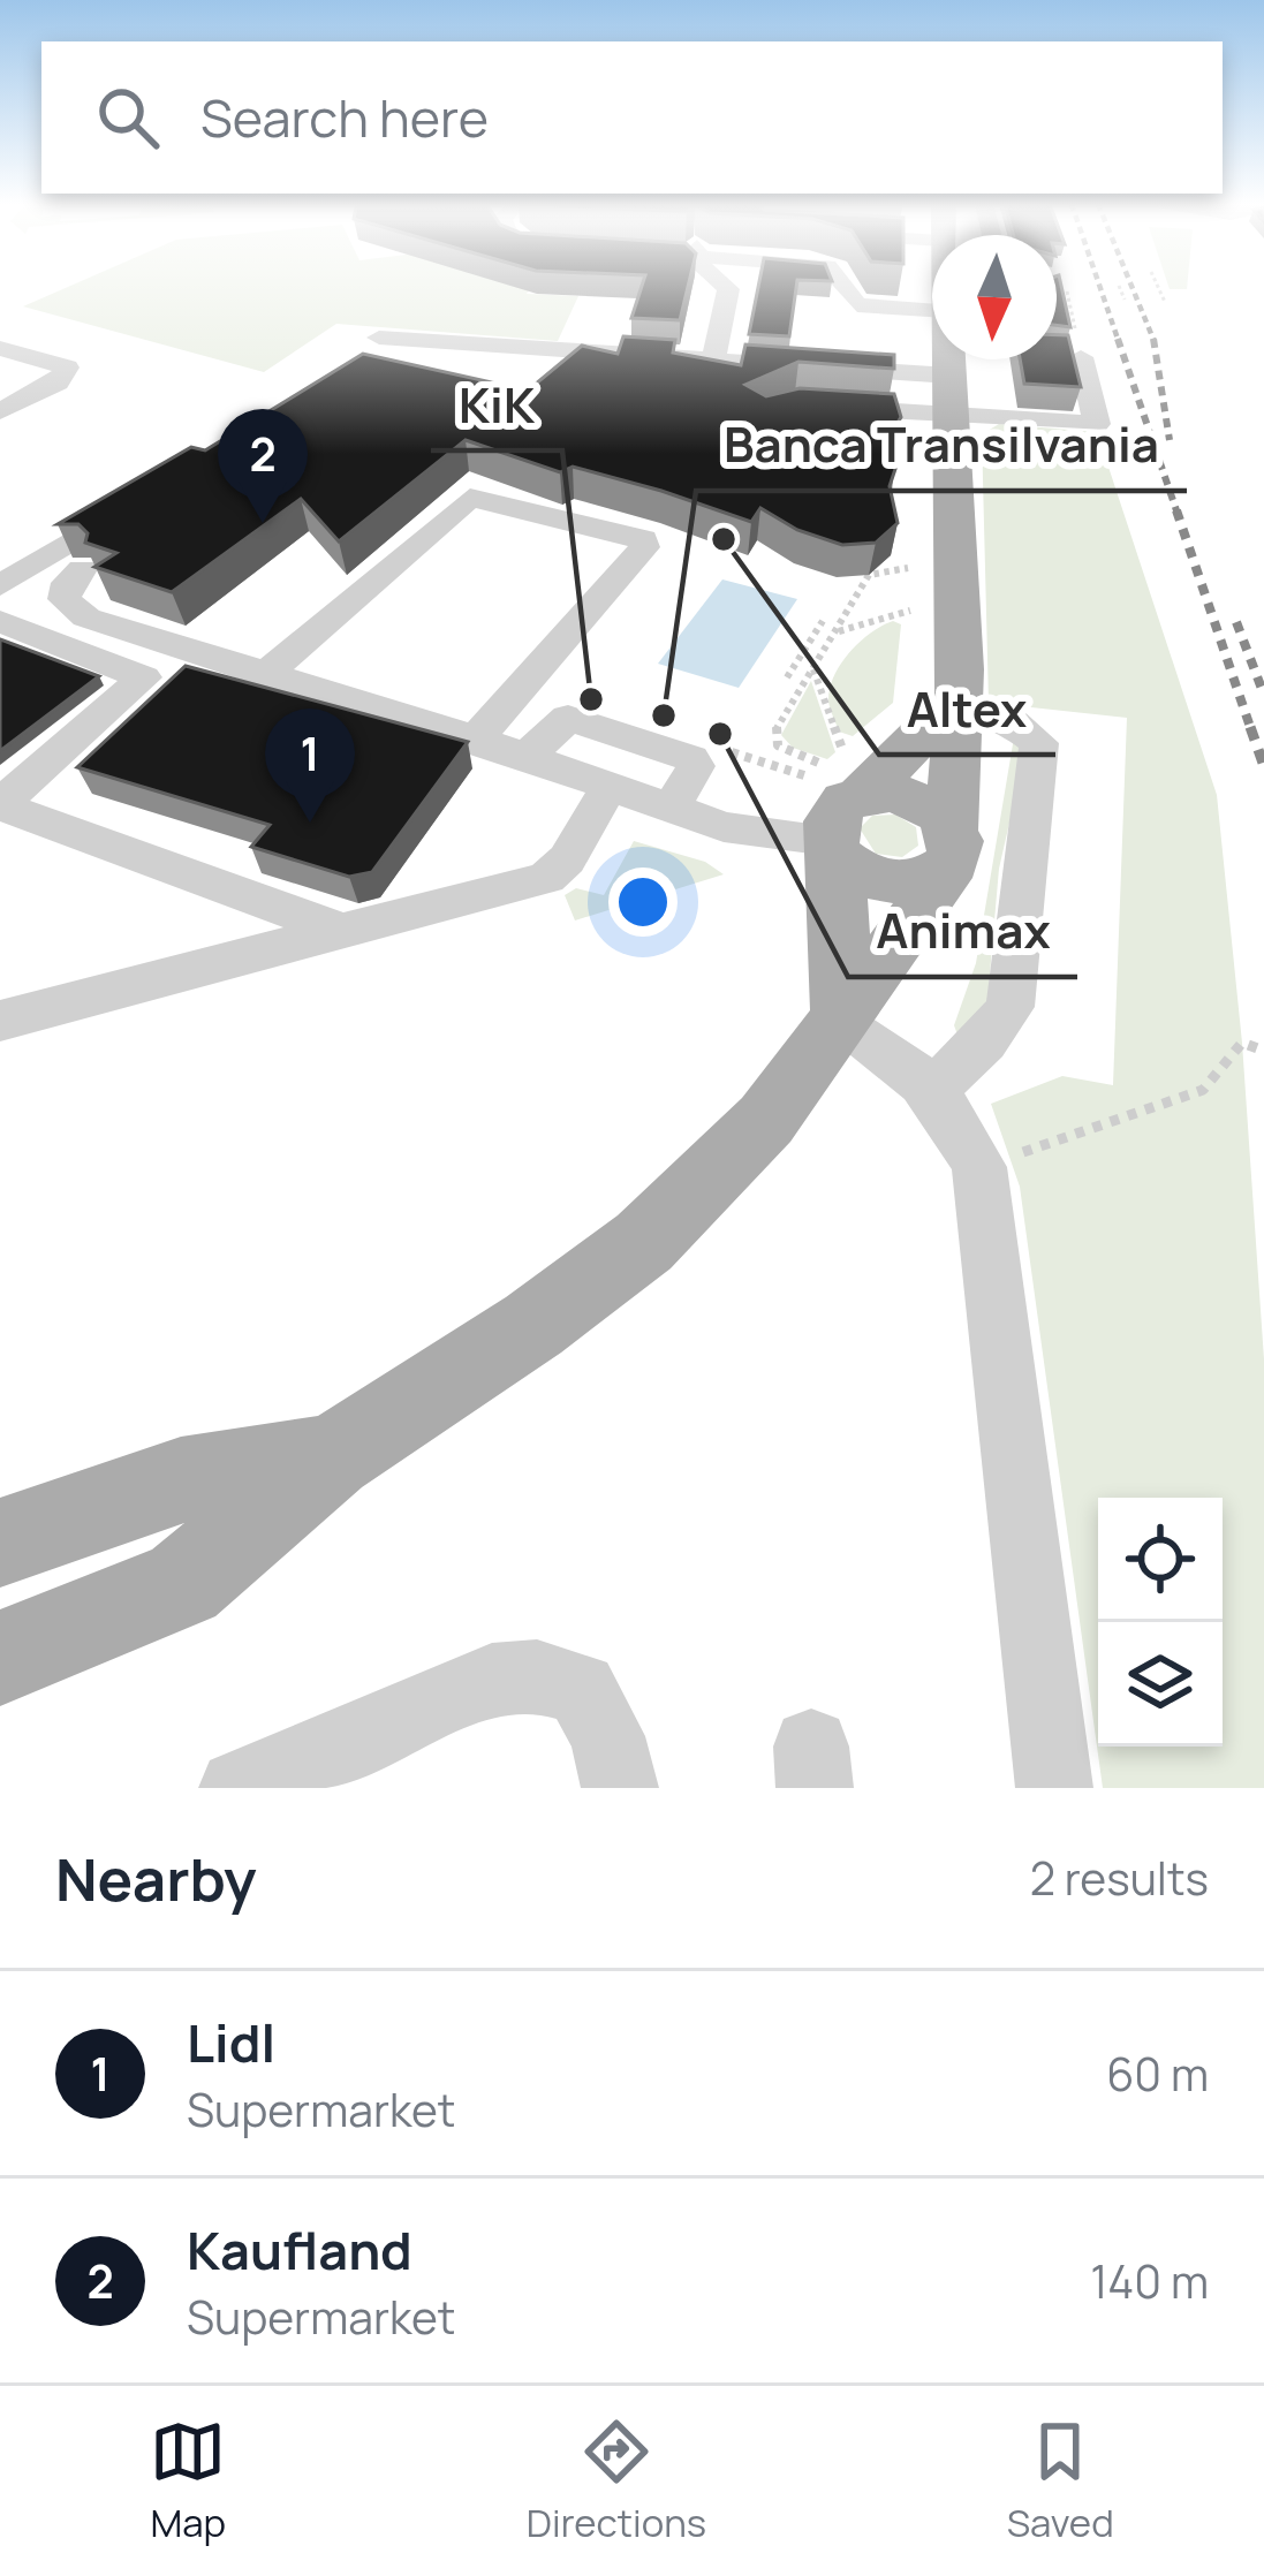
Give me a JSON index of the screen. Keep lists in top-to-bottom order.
{
  "places": [
    "Altex",
    "KiK",
    "Banca Transilvania",
    "Animax"
  ],
  "north": "bottom",
  "page": {
    "search": "Search here",
    "pins": ["2", "1"],
    "heading": ["Nearby", "2 results"],
    "list": [
      {
        "mark": "1",
        "name": "Lidl",
        "note": "Supermarket",
        "value": "60 m"
      },
      {
        "mark": "2",
        "name": "Kaufland",
        "note": "Supermarket",
        "value": "140 m"
      }
    ],
    "nav": ["Map", "Directions", "Saved"]
  }
}
